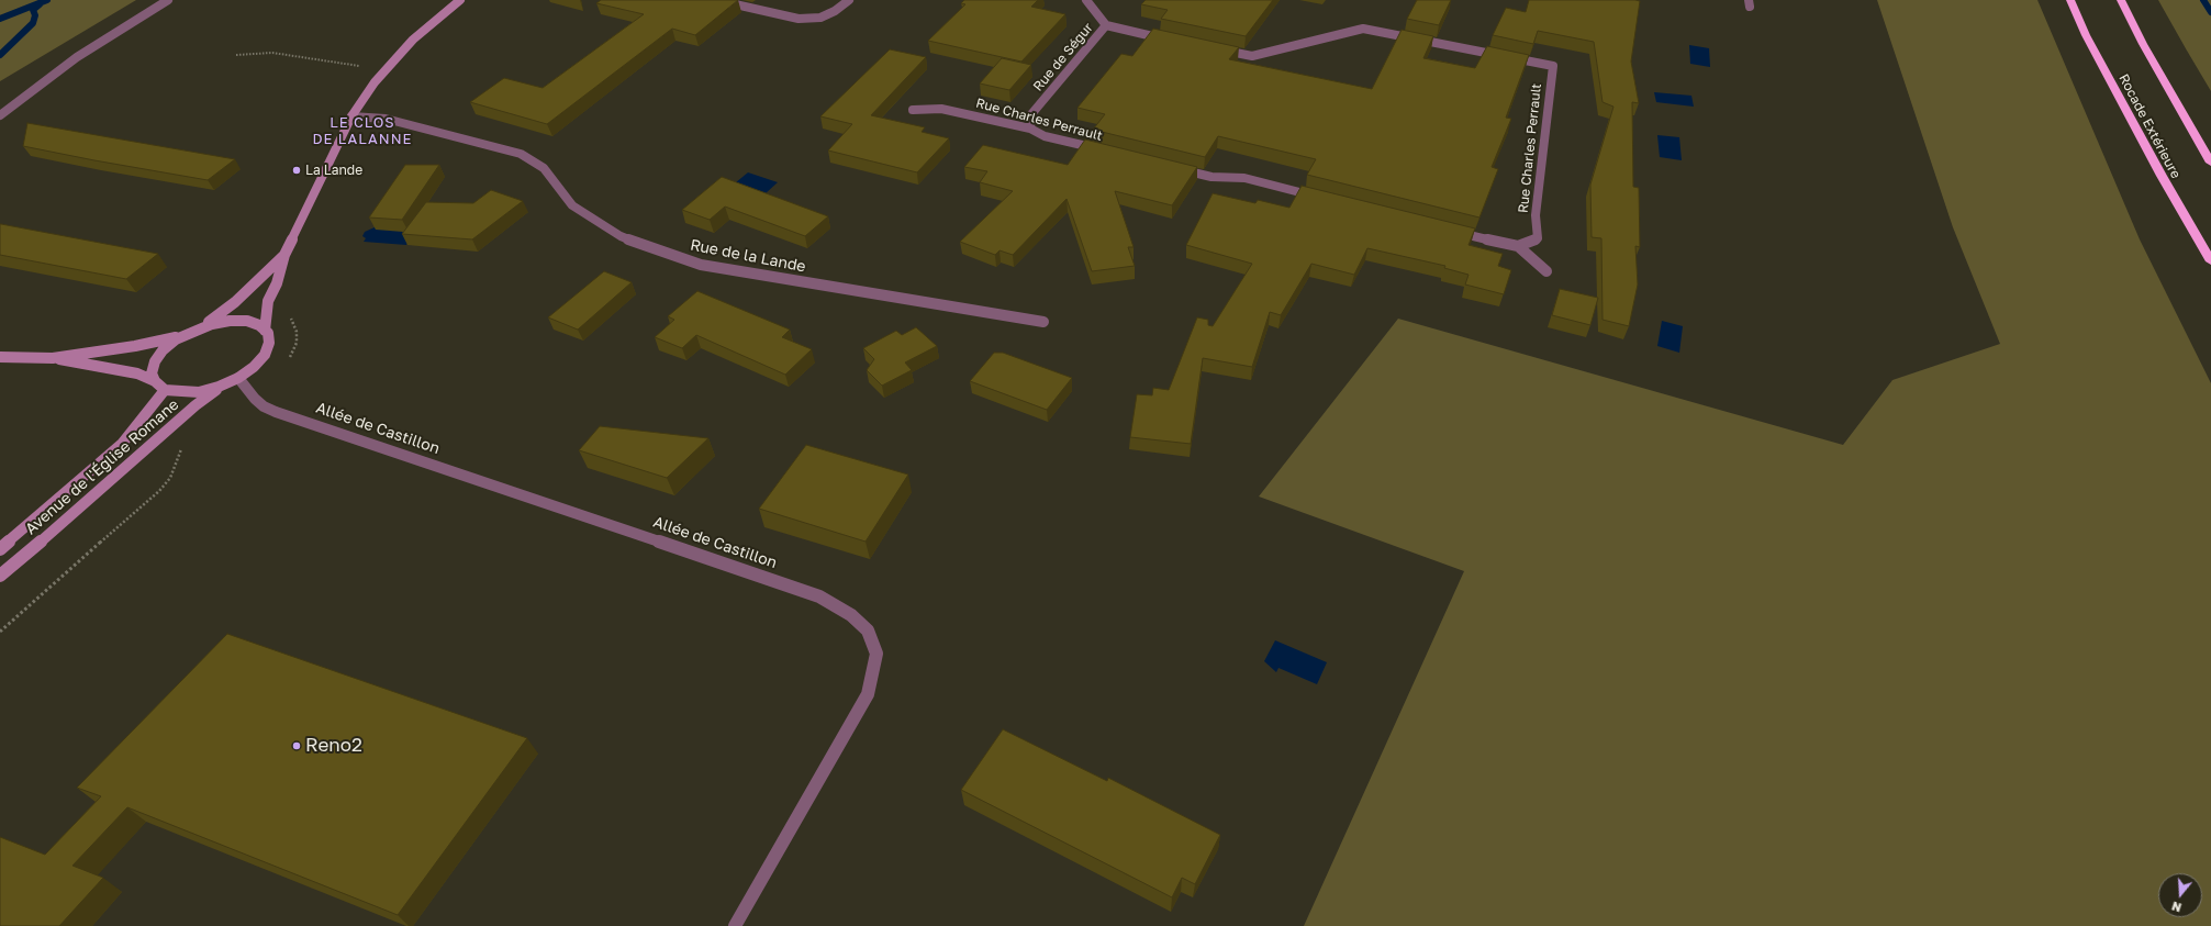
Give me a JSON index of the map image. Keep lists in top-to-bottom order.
{
  "streets": {
    "highway": ["Rocade Extérieure"],
    "street": [
      "Rue de Ségur",
      "Rue Charles Perrault",
      "Rue de la Lande",
      "Allée de Castillon",
      "Avenue de l'Église Romane"
    ]
  },
  "crossings": [
    ["Rue de Ségur", "Rue Charles Perrault"]
  ],
  "districts": ["LE CLOS DE LALANNE"],
  "places": ["La Lande", "Reno2"],
  "north": "bottom"
}
